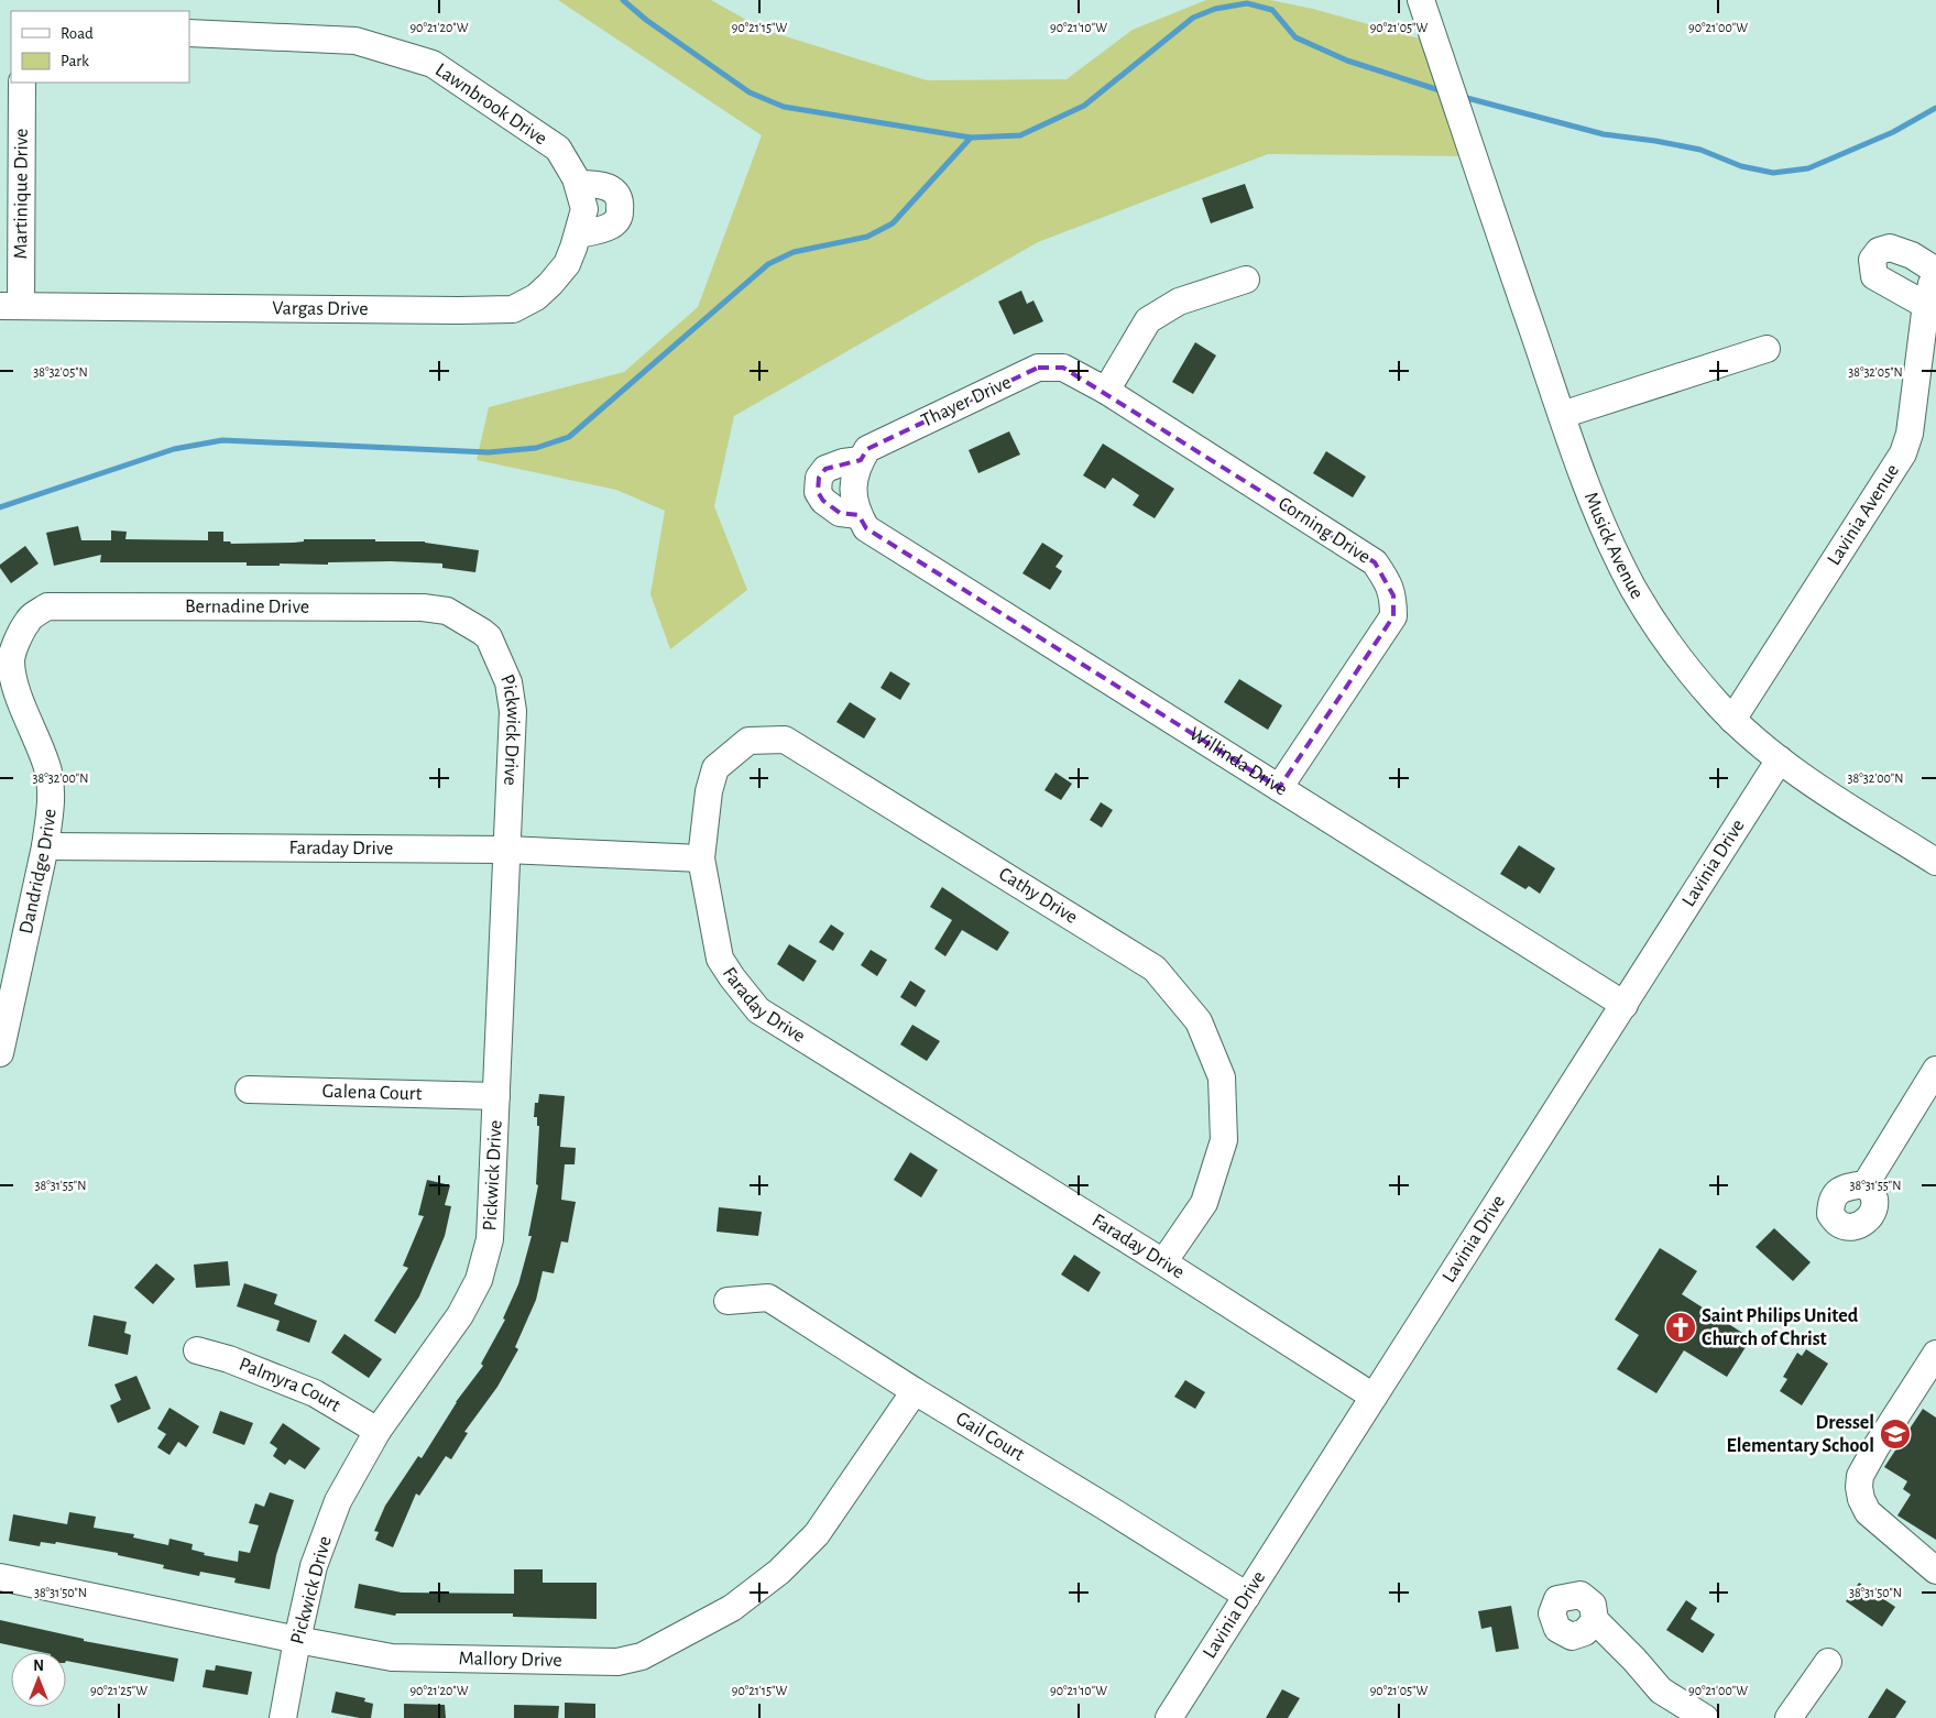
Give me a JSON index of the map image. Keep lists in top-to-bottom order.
{
  "streets": {
    "street": [
      "Lawnbrook Drive",
      "Martinique Drive",
      "Vargas Drive",
      "Thayer Drive",
      "Lavinia Avenue",
      "Corning Drive",
      "Musick Avenue",
      "Bernadine Drive",
      "Pickwick Drive",
      "Willinda Drive",
      "Faraday Drive",
      "Lavinia Drive",
      "Dandridge Drive",
      "Cathy Drive",
      "Galena Court",
      "Palmyra Court",
      "Gail Court",
      "Mallory Drive"
    ]
  },
  "crossings": [
    ["Lawnbrook Drive", "Vargas Drive"],
    ["Martinique Drive", "Vargas Drive"],
    ["Thayer Drive", "Corning Drive"],
    ["Thayer Drive", "Willinda Drive"],
    ["Lavinia Avenue", "Musick Avenue"],
    ["Corning Drive", "Willinda Drive"],
    ["Musick Avenue", "Lavinia Drive"],
    ["Bernadine Drive", "Pickwick Drive"],
    ["Bernadine Drive", "Dandridge Drive"],
    ["Pickwick Drive", "Faraday Drive"],
    ["Pickwick Drive", "Galena Court"],
    ["Pickwick Drive", "Palmyra Court"],
    ["Pickwick Drive", "Mallory Drive"],
    ["Willinda Drive", "Lavinia Drive"],
    ["Faraday Drive", "Lavinia Drive"],
    ["Faraday Drive", "Dandridge Drive"],
    ["Faraday Drive", "Cathy Drive"],
    ["Lavinia Drive", "Gail Court"],
    ["Gail Court", "Mallory Drive"]
  ],
  "places": {
    "church": ["Saint Philips United Church of Christ"],
    "school or university": ["Dressel Elementary School"]
  },
  "legend": ["Road", "Park"],
  "north": "top",
  "coordinates": [
    "90°21'20\"W",
    "90°21'15\"W",
    "90°21'10\"W",
    "90°21'05\"W",
    "90°21'00\"W",
    "38°32'05\"N",
    "38°32'00\"N",
    "38°31'55\"N",
    "38°31'50\"N",
    "90°21'25\"W"
  ]
}
